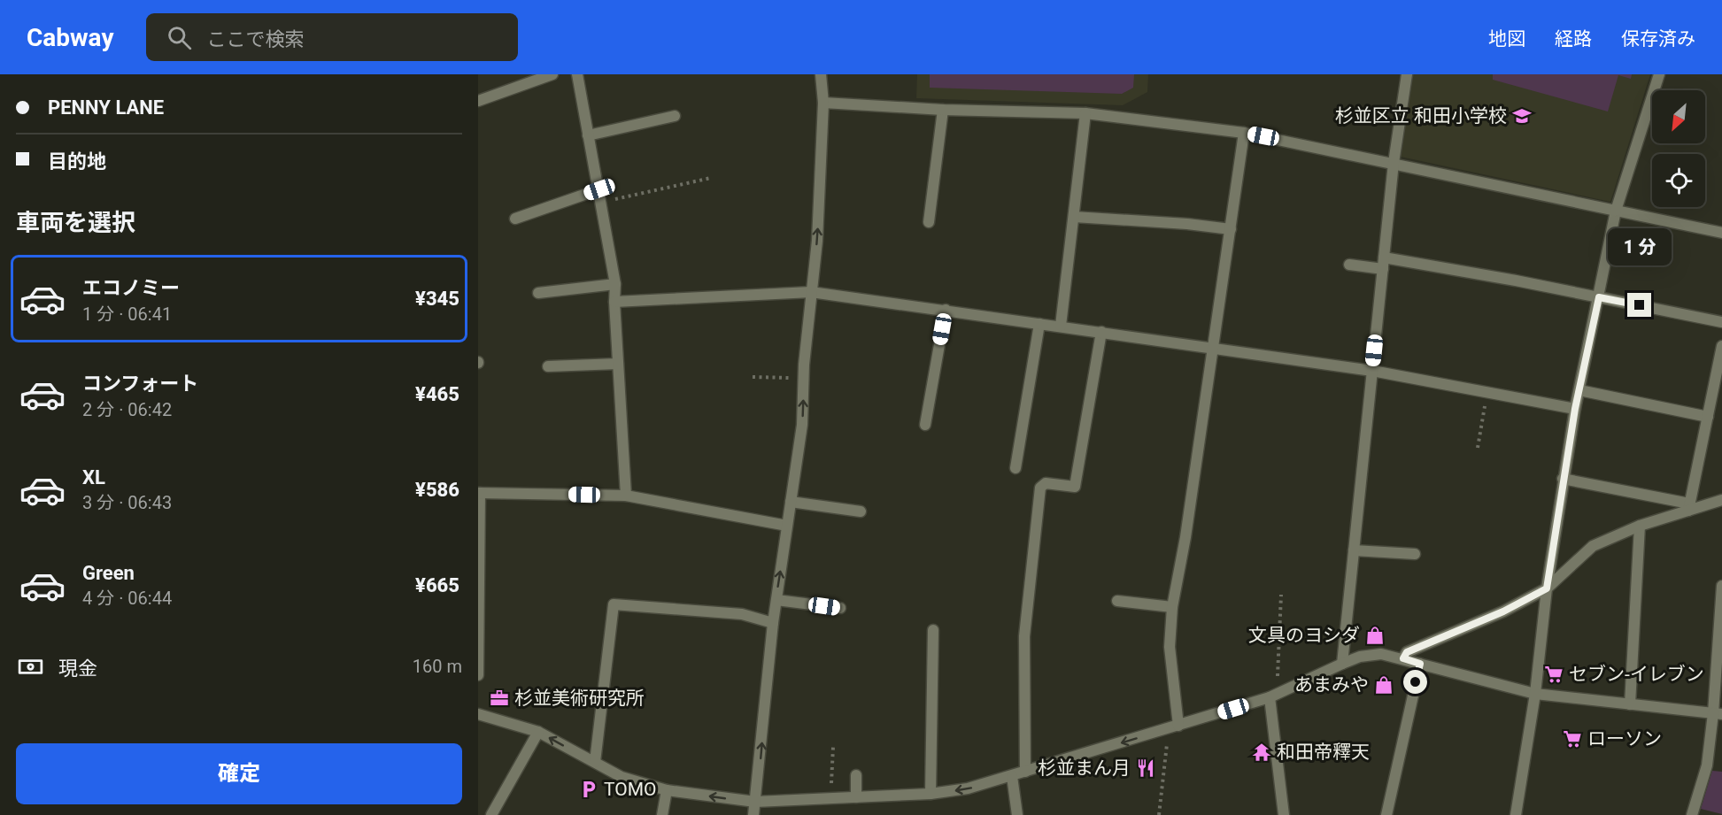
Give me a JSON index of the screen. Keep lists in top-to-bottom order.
{
  "places": {
    "school or university": ["杉並区立 和田小学校"],
    "shop": ["文具のヨシダ", "あまみや"],
    "supermarket": ["セブン-イレブン", "ローソン"],
    "office": ["杉並美術研究所"],
    "temple": ["和田帝釋天"],
    "restaurant": ["杉並まん月"],
    "parking": ["TOMO"]
  },
  "north": "bottom left",
  "page": {
    "header": "Cabway",
    "search": "ここで検索",
    "nav": ["地図", "経路", "保存済み"],
    "banner": ["PENNY LANE", "目的地"],
    "heading": "車両を選択",
    "bubble": "1 分",
    "list": [
      {
        "name": "エコノミー",
        "note": "1 分 · 06:41",
        "value": "¥345"
      },
      {
        "name": "コンフォート",
        "note": "2 分 · 06:42",
        "value": "¥465"
      },
      {
        "name": "XL",
        "note": "3 分 · 06:43",
        "value": "¥586"
      },
      {
        "name": "Green",
        "note": "4 分 · 06:44",
        "value": "¥665"
      }
    ],
    "pay": ["現金", "160 m"],
    "buttons": "確定"
  }
}
